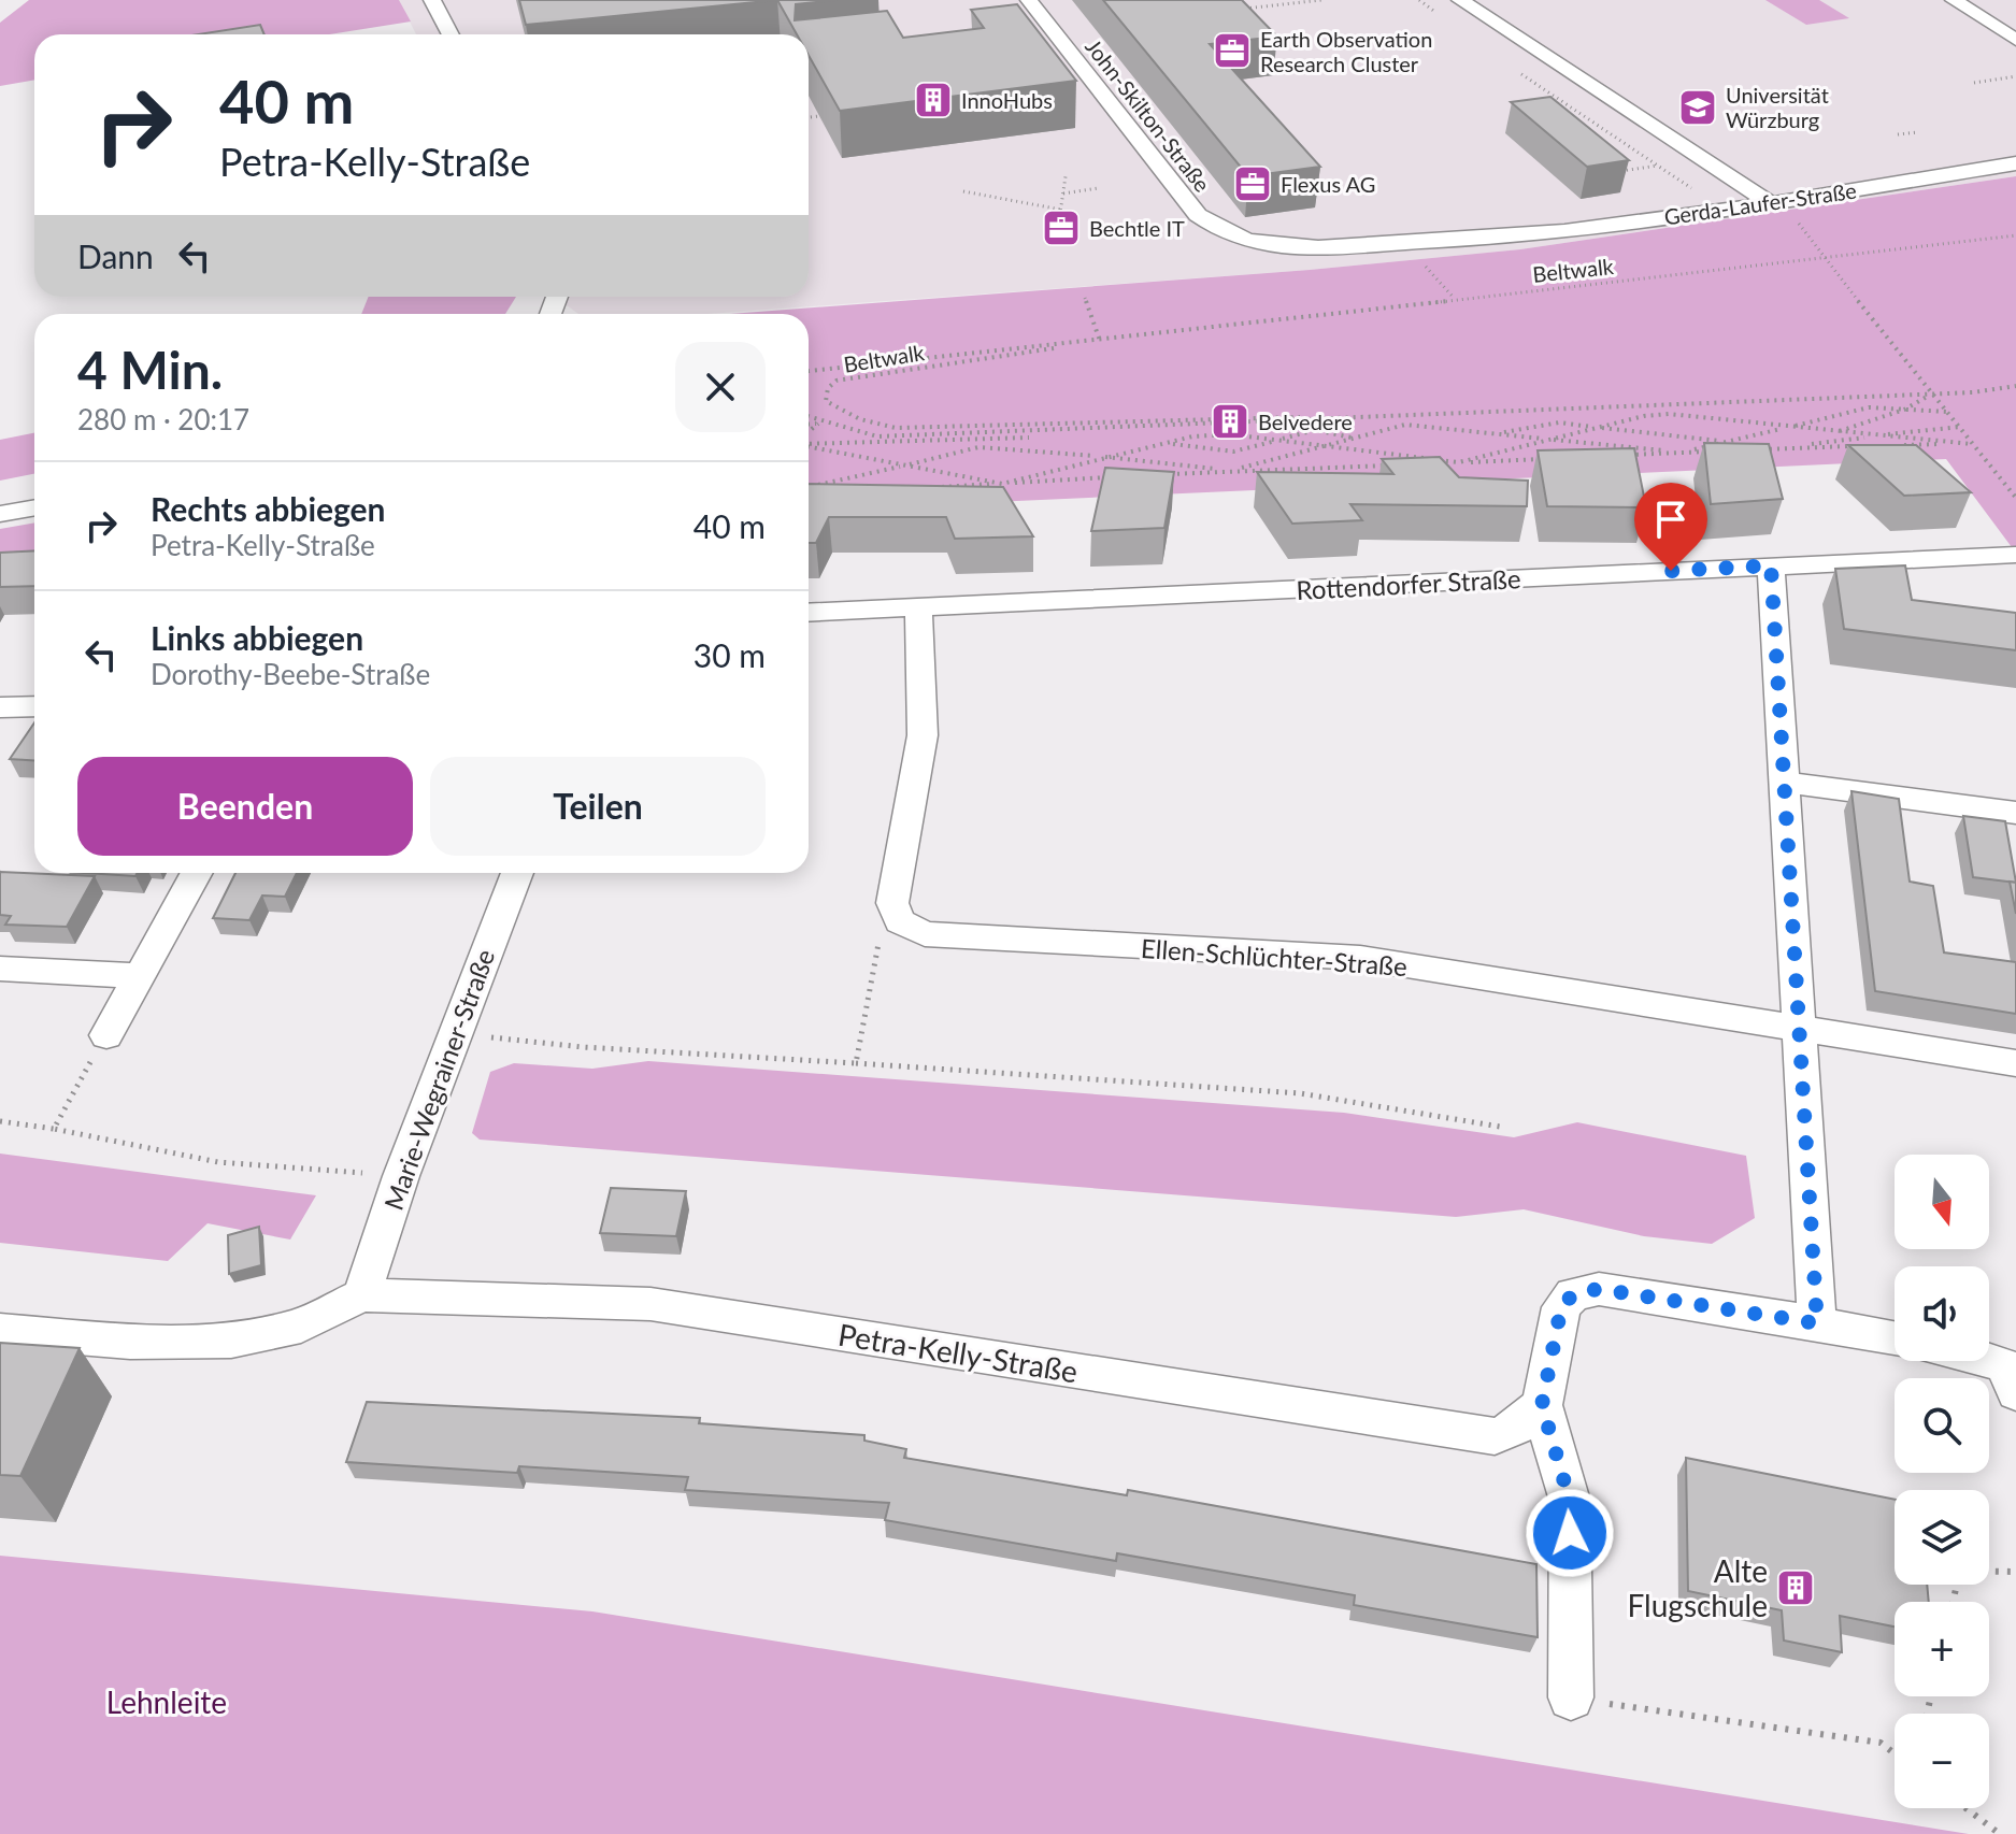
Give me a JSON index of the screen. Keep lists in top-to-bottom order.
{
  "streets": {
    "street": [
      "John-Skilton-Straße",
      "Gerda-Laufer-Straße",
      "Rottendorfer Straße",
      "Ellen-Schlüchter-Straße",
      "Marie-Wegrainer-Straße",
      "Petra-Kelly-Straße"
    ],
    "path": ["Beltwalk"]
  },
  "crossings": [
    ["John-Skilton-Straße", "Gerda-Laufer-Straße"],
    ["Marie-Wegrainer-Straße", "Petra-Kelly-Straße"]
  ],
  "parks": ["Lehnleite"],
  "places": {
    "office": ["Earth Observation Research Cluster", "Flexus AG", "Bechtle IT"],
    "building": ["InnoHubs", "Belvedere", "Alte Flugschule"],
    "school or university": ["Universität Würzburg"]
  },
  "north": "bottom",
  "page": {
    "turn": ["40 m", "Petra-Kelly-Straße"],
    "then": "Dann",
    "heading": ["4 Min.", "280 m · 20:17"],
    "list": [
      {
        "name": "Rechts abbiegen",
        "note": "Petra-Kelly-Straße",
        "value": "40 m"
      },
      {
        "name": "Links abbiegen",
        "note": "Dorothy-Beebe-Straße",
        "value": "30 m"
      }
    ],
    "buttons": ["Beenden", "Teilen"],
    "map_buttons": ["+", "−"]
  }
}
